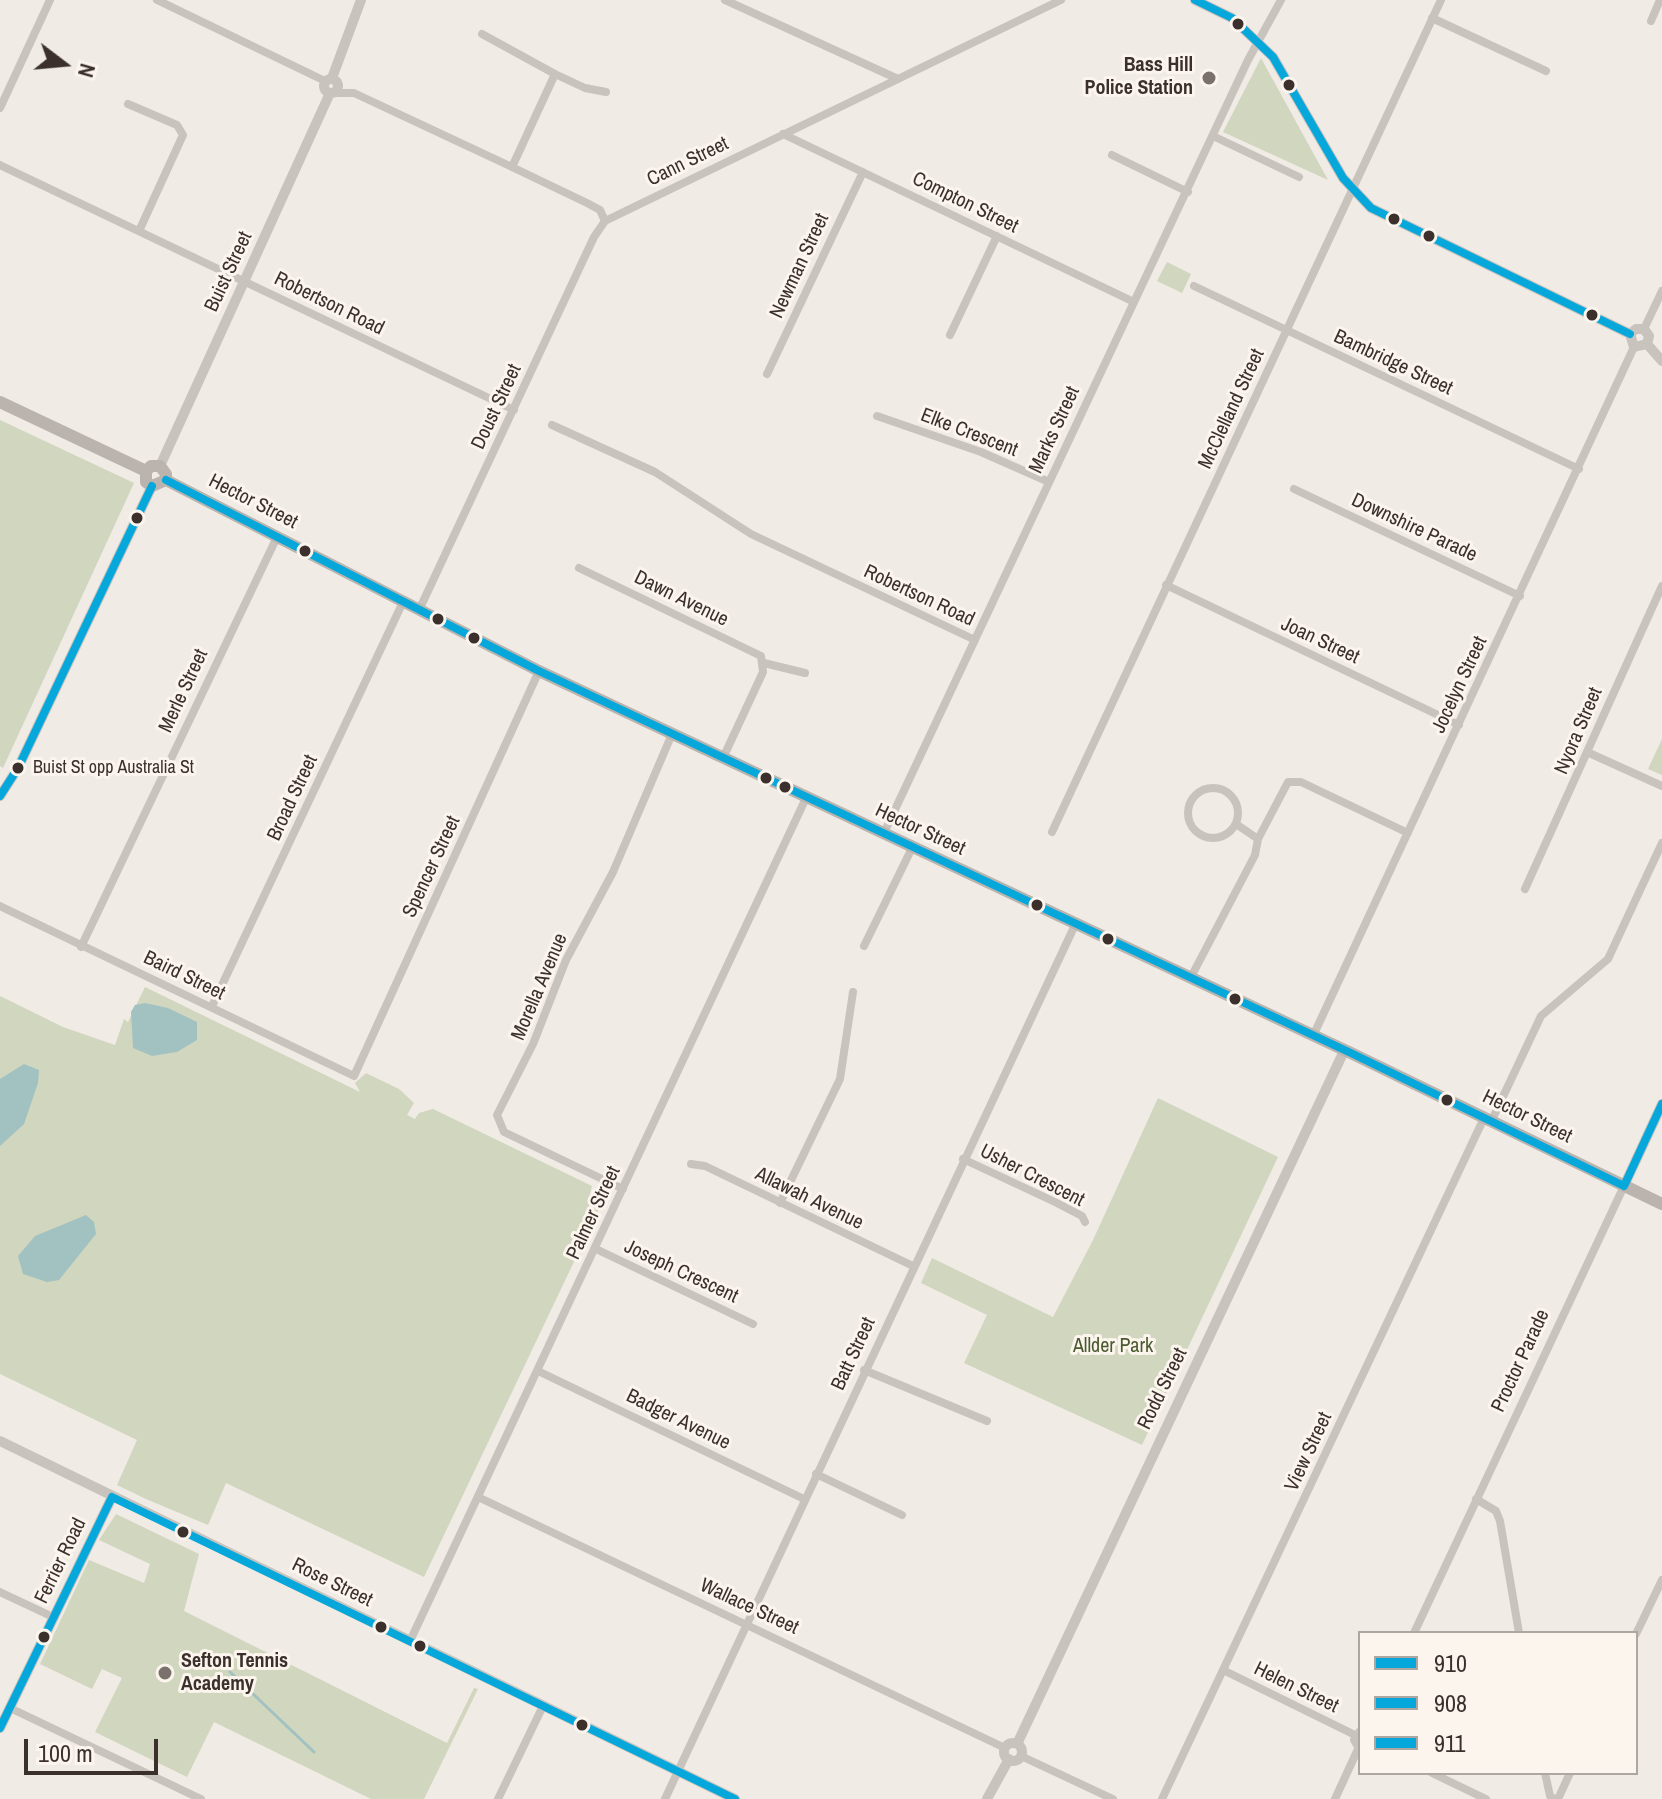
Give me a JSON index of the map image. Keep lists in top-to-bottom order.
{
  "streets": {
    "main road": ["Hector Street"],
    "street": [
      "Cann Street",
      "Compton Street",
      "Newman Street",
      "Buist Street",
      "Robertson Road",
      "Bambridge Street",
      "Doust Street",
      "McClelland Street",
      "Marks Street",
      "Elke Crescent",
      "Downshire Parade",
      "Dawn Avenue",
      "Joan Street",
      "Jocelyn Street",
      "Merle Street",
      "Nyora Street",
      "Broad Street",
      "Spencer Street",
      "Baird Street",
      "Morella Avenue",
      "Usher Crescent",
      "Allawah Avenue",
      "Palmer Street",
      "Joseph Crescent",
      "Batt Street",
      "Proctor Parade",
      "Rodd Street",
      "Badger Avenue",
      "View Street",
      "Ferrier Road",
      "Rose Street",
      "Wallace Street",
      "Helen Street"
    ]
  },
  "crossings": [
    ["Cann Street", "Compton Street"],
    ["Cann Street", "Doust Street"],
    ["Compton Street", "Newman Street"],
    ["Compton Street", "Marks Street"],
    ["Buist Street", "Robertson Road"],
    ["Buist Street", "Hector Street"],
    ["Robertson Road", "Doust Street"],
    ["Robertson Road", "Marks Street"],
    ["Bambridge Street", "McClelland Street"],
    ["Bambridge Street", "Jocelyn Street"],
    ["Doust Street", "Hector Street"],
    ["McClelland Street", "Joan Street"],
    ["Marks Street", "Elke Crescent"],
    ["Marks Street", "Hector Street"],
    ["Hector Street", "Jocelyn Street"],
    ["Hector Street", "Merle Street"],
    ["Hector Street", "Broad Street"],
    ["Hector Street", "Spencer Street"],
    ["Hector Street", "Morella Avenue"],
    ["Hector Street", "Palmer Street"],
    ["Hector Street", "Batt Street"],
    ["Hector Street", "Proctor Parade"],
    ["Hector Street", "Rodd Street"],
    ["Hector Street", "View Street"],
    ["Downshire Parade", "Jocelyn Street"],
    ["Joan Street", "Jocelyn Street"],
    ["Merle Street", "Baird Street"],
    ["Broad Street", "Baird Street"],
    ["Spencer Street", "Baird Street"],
    ["Morella Avenue", "Palmer Street"],
    ["Usher Crescent", "Batt Street"],
    ["Allawah Avenue", "Batt Street"],
    ["Palmer Street", "Joseph Crescent"],
    ["Palmer Street", "Badger Avenue"],
    ["Palmer Street", "Rose Street"],
    ["Palmer Street", "Wallace Street"],
    ["Batt Street", "Badger Avenue"],
    ["Batt Street", "Rose Street"],
    ["Batt Street", "Wallace Street"],
    ["View Street", "Helen Street"],
    ["Ferrier Road", "Rose Street"]
  ],
  "parks": ["Allder Park"],
  "places": ["Bass Hill Police Station", "Buist St opp Australia St", "Sefton Tennis Academy"],
  "lines": ["transit line 911", "transit line 910", "transit line 908"],
  "legend": ["910", "908", "911"],
  "scale_bar": "100 m",
  "north": "right"
}
